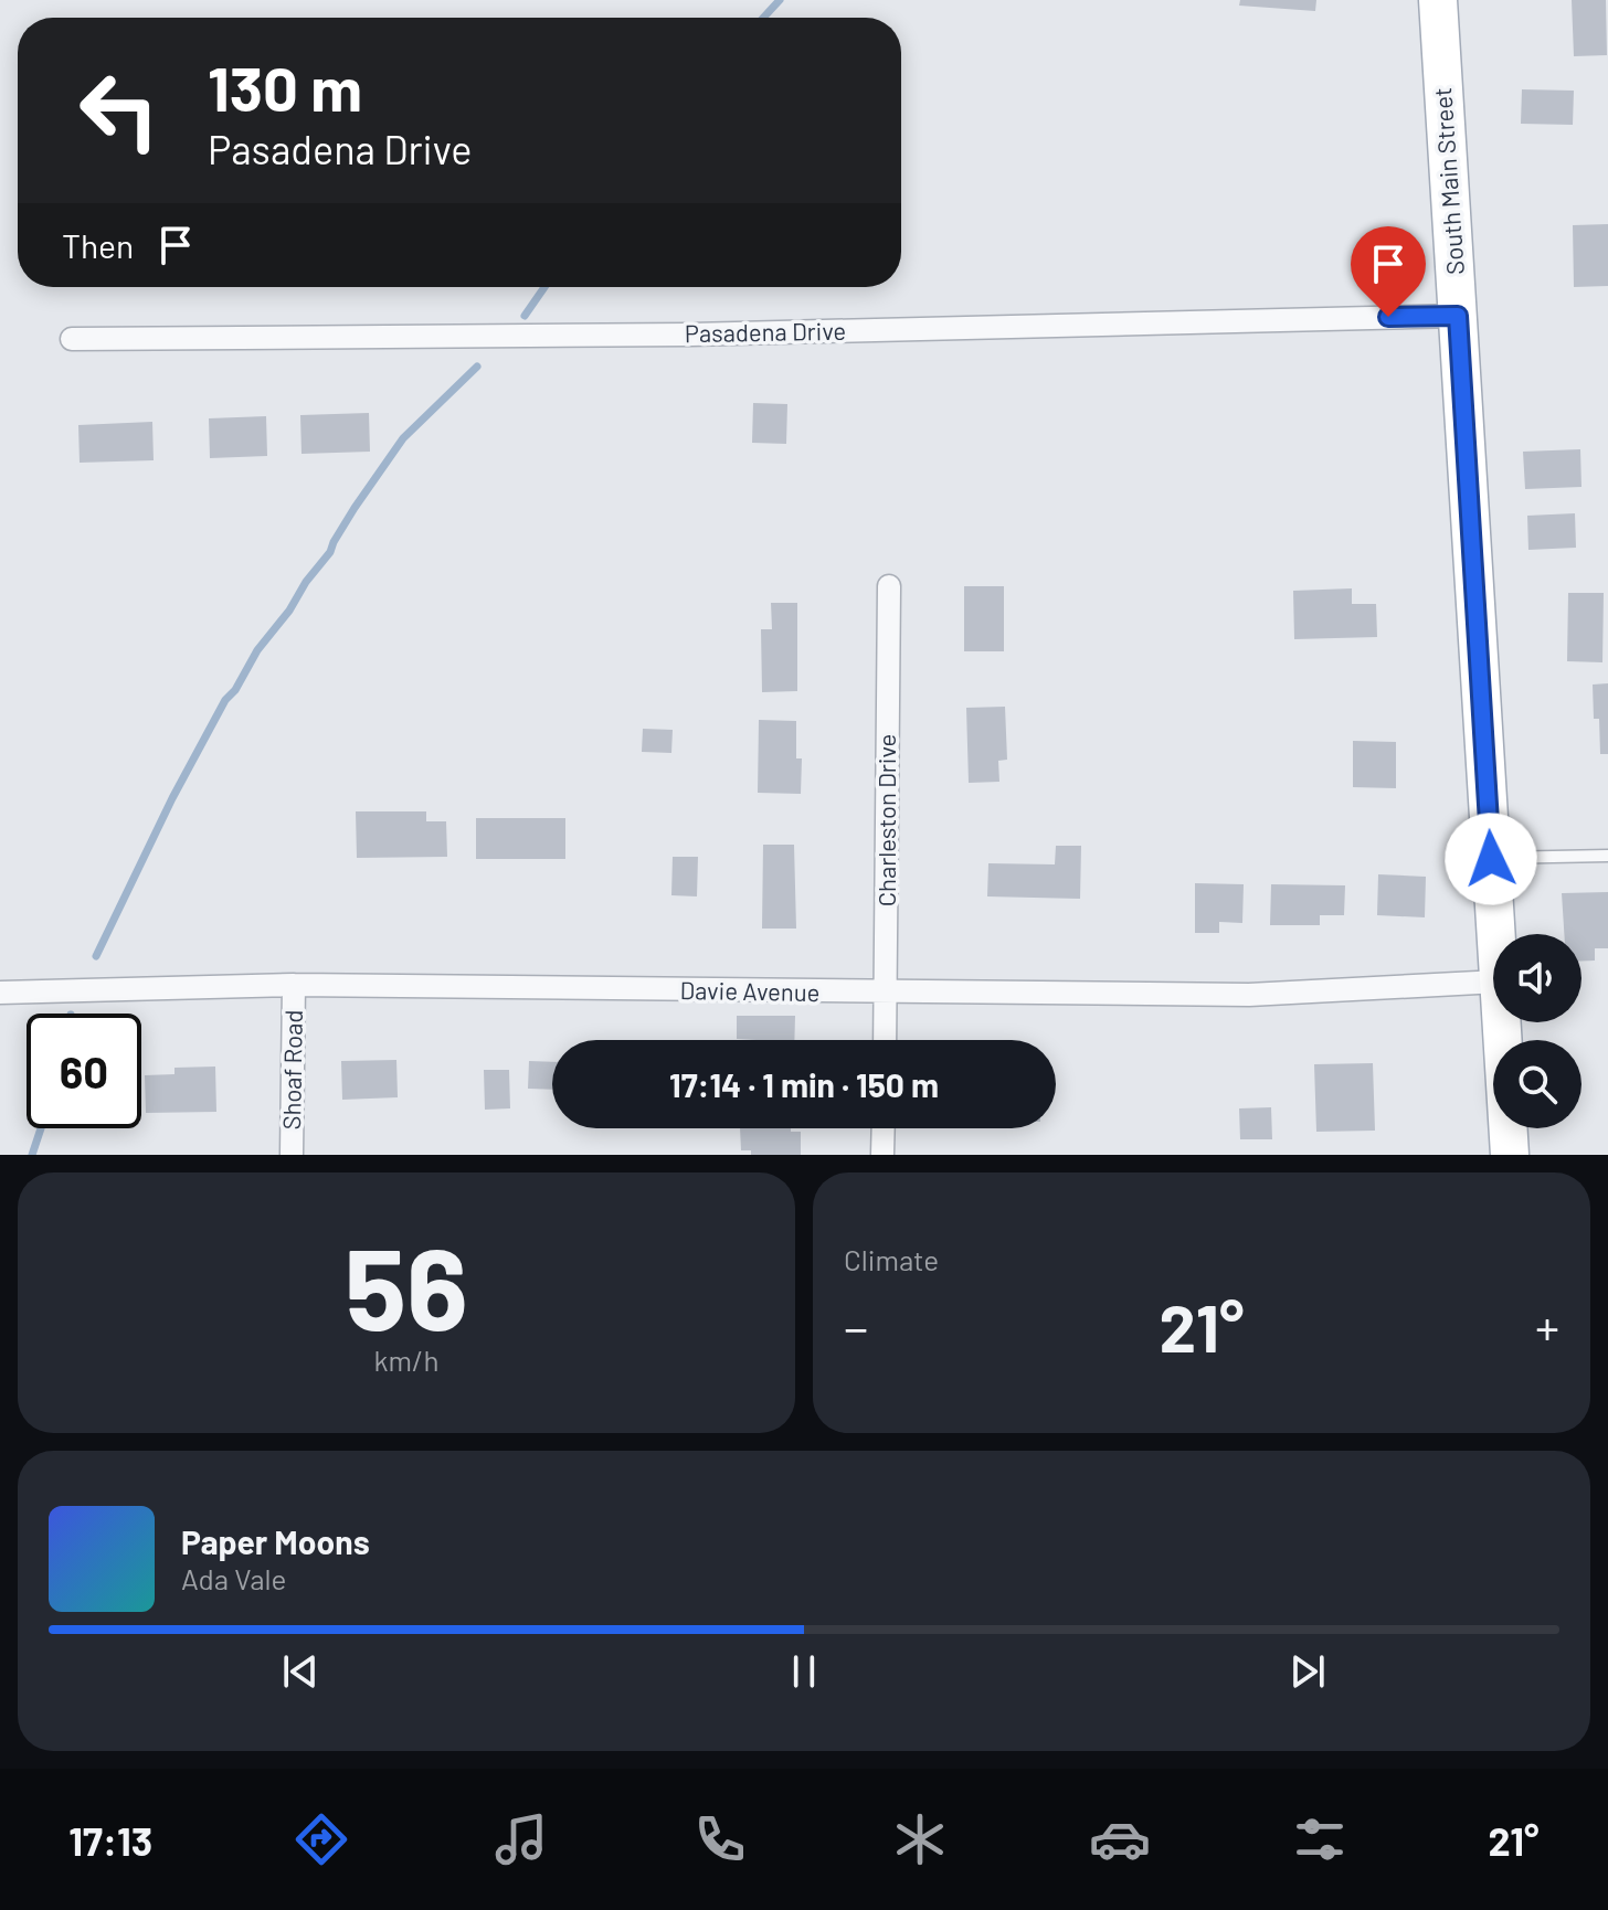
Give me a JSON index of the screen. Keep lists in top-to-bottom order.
{
  "streets": {
    "main road": ["South Main Street"],
    "street": [
      "Pasadena Drive",
      "Charleston Drive",
      "Davie Avenue",
      "Shoaf Road"
    ]
  },
  "crossings": [
    ["South Main Street", "Pasadena Drive"],
    ["Charleston Drive", "Davie Avenue"],
    ["Davie Avenue", "Shoaf Road"]
  ],
  "page": {
    "turn": ["130 m", "Pasadena Drive"],
    "then": "Then",
    "limit": "60",
    "trip": "17:14 · 1 min · 150 m",
    "tile": [
      ["56", "km/h"],
      "Climate"
    ],
    "heat": ["−", "21°", "+"],
    "song": ["Paper Moons", "Ada Vale"],
    "tabs": ["17:13", "21°"]
  }
}
